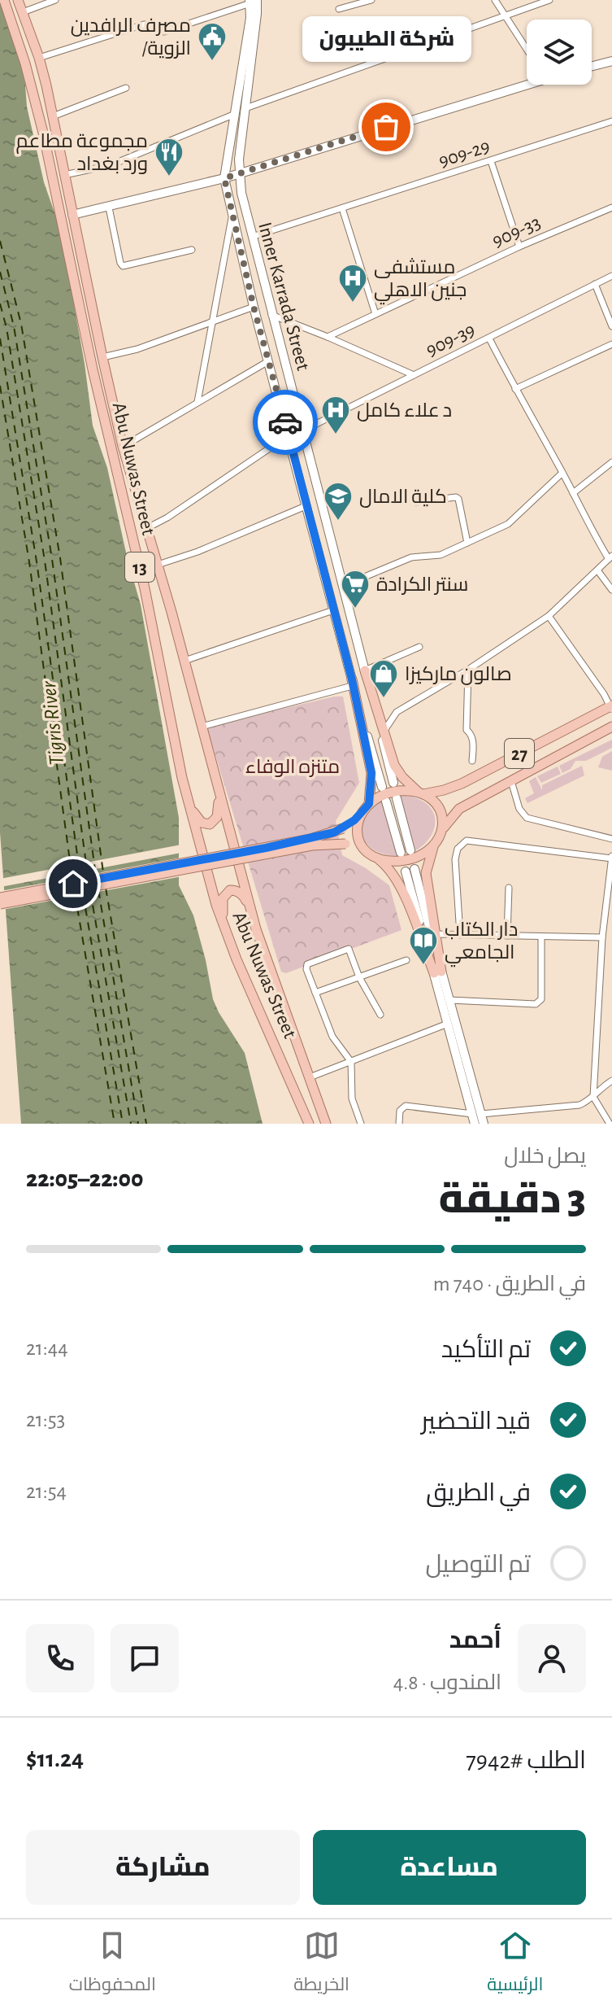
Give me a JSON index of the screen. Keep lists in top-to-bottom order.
{
  "streets": {
    "main road": [
      "Inner Karrada Street",
      "Abu Nuwas Street",
      "13",
      "27"
    ],
    "street": ["909-29", "909-33", "909-39"]
  },
  "crossings": [
    ["909-29", "Inner Karrada Street"],
    ["Inner Karrada Street", "909-39"]
  ],
  "water": ["Tigris River"],
  "parks": ["متنزه الوفاء"],
  "places": {
    "public building": ["مصرف الرافدين /الزوية"],
    "other": ["شركة الطيبون"],
    "restaurant": ["مجموعة مطاعم ورد بغداد"],
    "hospital": ["مستشفى جنين الاهلي", "د علاء كامل"],
    "school or university": ["كلية الامال"],
    "supermarket": ["سنتر الكرادة"],
    "shop": ["صالون ماركيزا"],
    "library": ["دار الكتاب الجامعي"]
  },
  "page": {
    "bubble": "شركة الطيبون",
    "heading": ["3 دقيقة", "يصل خلال", "22:00–22:05"],
    "panel": [
      "أحمد",
      "المندوب · 4.8",
      "الطلب #7942",
      "$11.24"
    ],
    "bar": "في الطريق · 740 m",
    "list": [
      ["تم التأكيد", "21:44"],
      ["قيد التحضير", "21:53"],
      ["في الطريق", "21:54"],
      "تم التوصيل"
    ],
    "buttons": ["مساعدة", "مشاركة"],
    "tabs": ["الرئيسية", "الخريطة", "المحفوظات"]
  }
}
